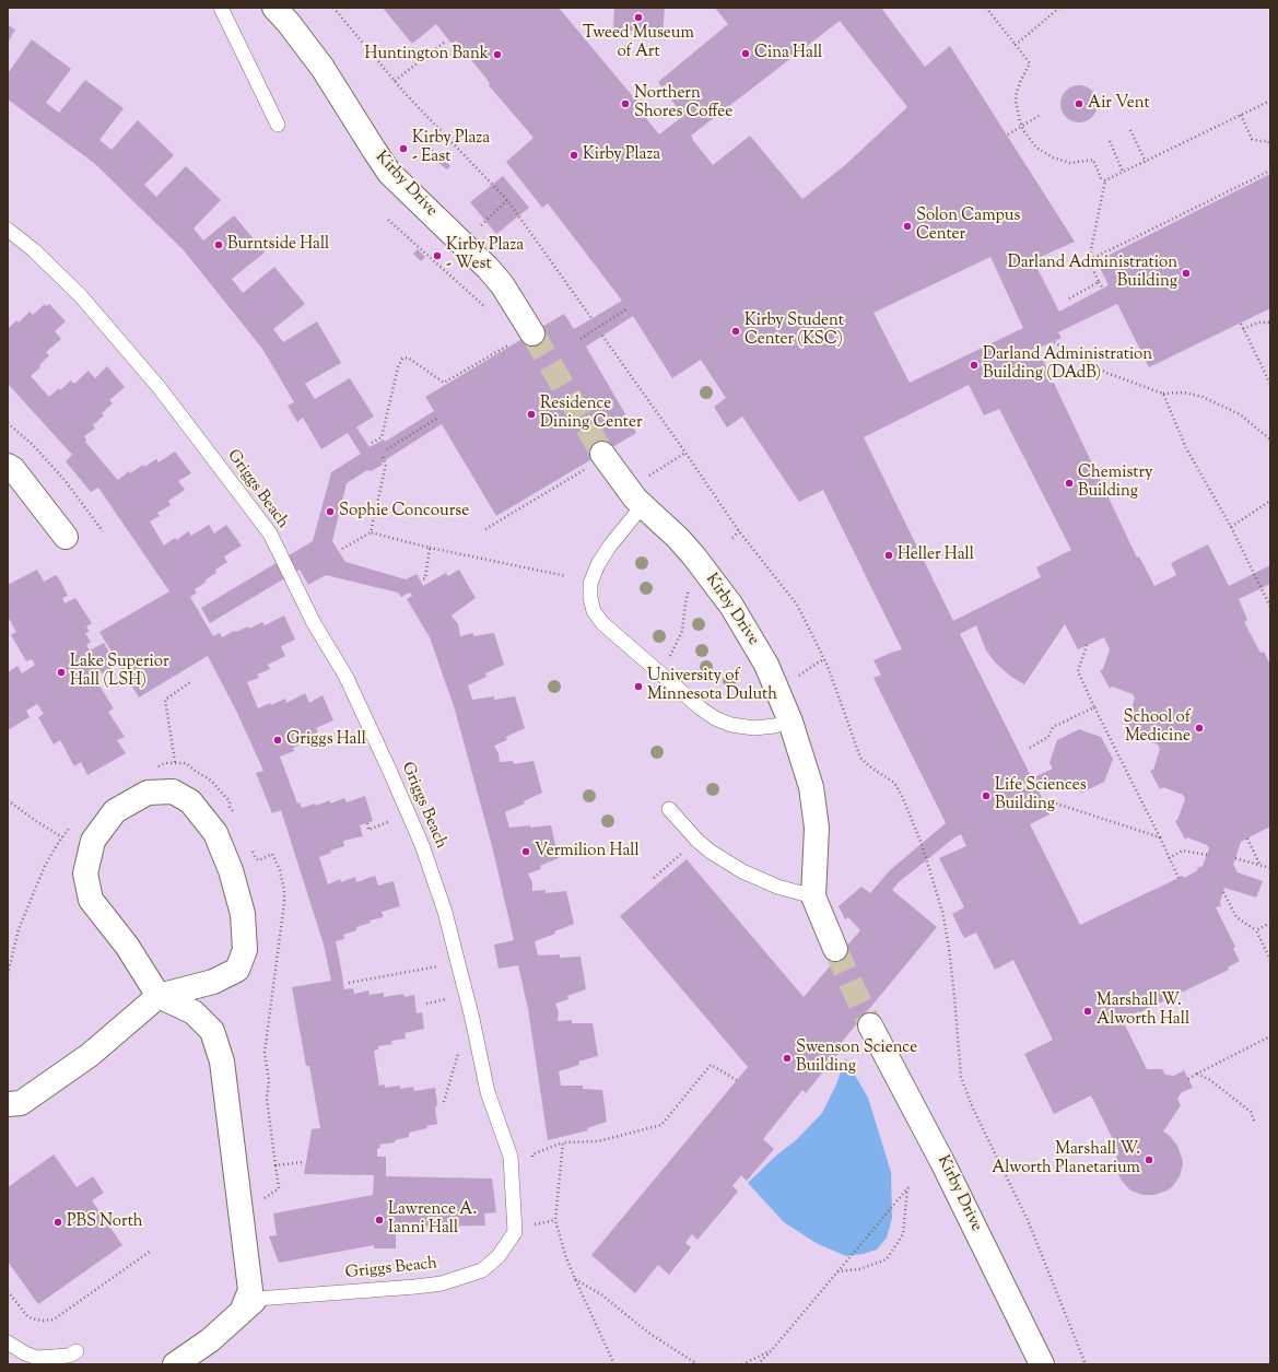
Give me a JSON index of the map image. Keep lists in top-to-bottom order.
{
  "streets": {
    "street": ["Kirby Drive"],
    "lane": ["Griggs Beach"]
  },
  "places": [
    "Tweed Museum of Art",
    "Cina Hall",
    "Huntington Bank",
    "Northern Shores Coffee",
    "Air Vent",
    "Kirby Plaza - East",
    "Kirby Plaza",
    "Solon Campus Center",
    "Burntside Hall",
    "Kirby Plaza - West",
    "Darland Administration Building",
    "Kirby Student Center (KSC)",
    "Darland Administration Building (DAdB)",
    "Residence Dining Center",
    "Chemistry Building",
    "Sophie Concourse",
    "Heller Hall",
    "Lake Superior Hall (LSH)",
    "University of Minnesota Duluth",
    "School of Medicine",
    "Griggs Hall",
    "Life Sciences Building",
    "Vermilion Hall",
    "Marshall W. Alworth Hall",
    "Swenson Science Building",
    "Marshall W. Alworth Planetarium",
    "Lawrence A. Ianni Hall",
    "PBS North"
  ]
}
